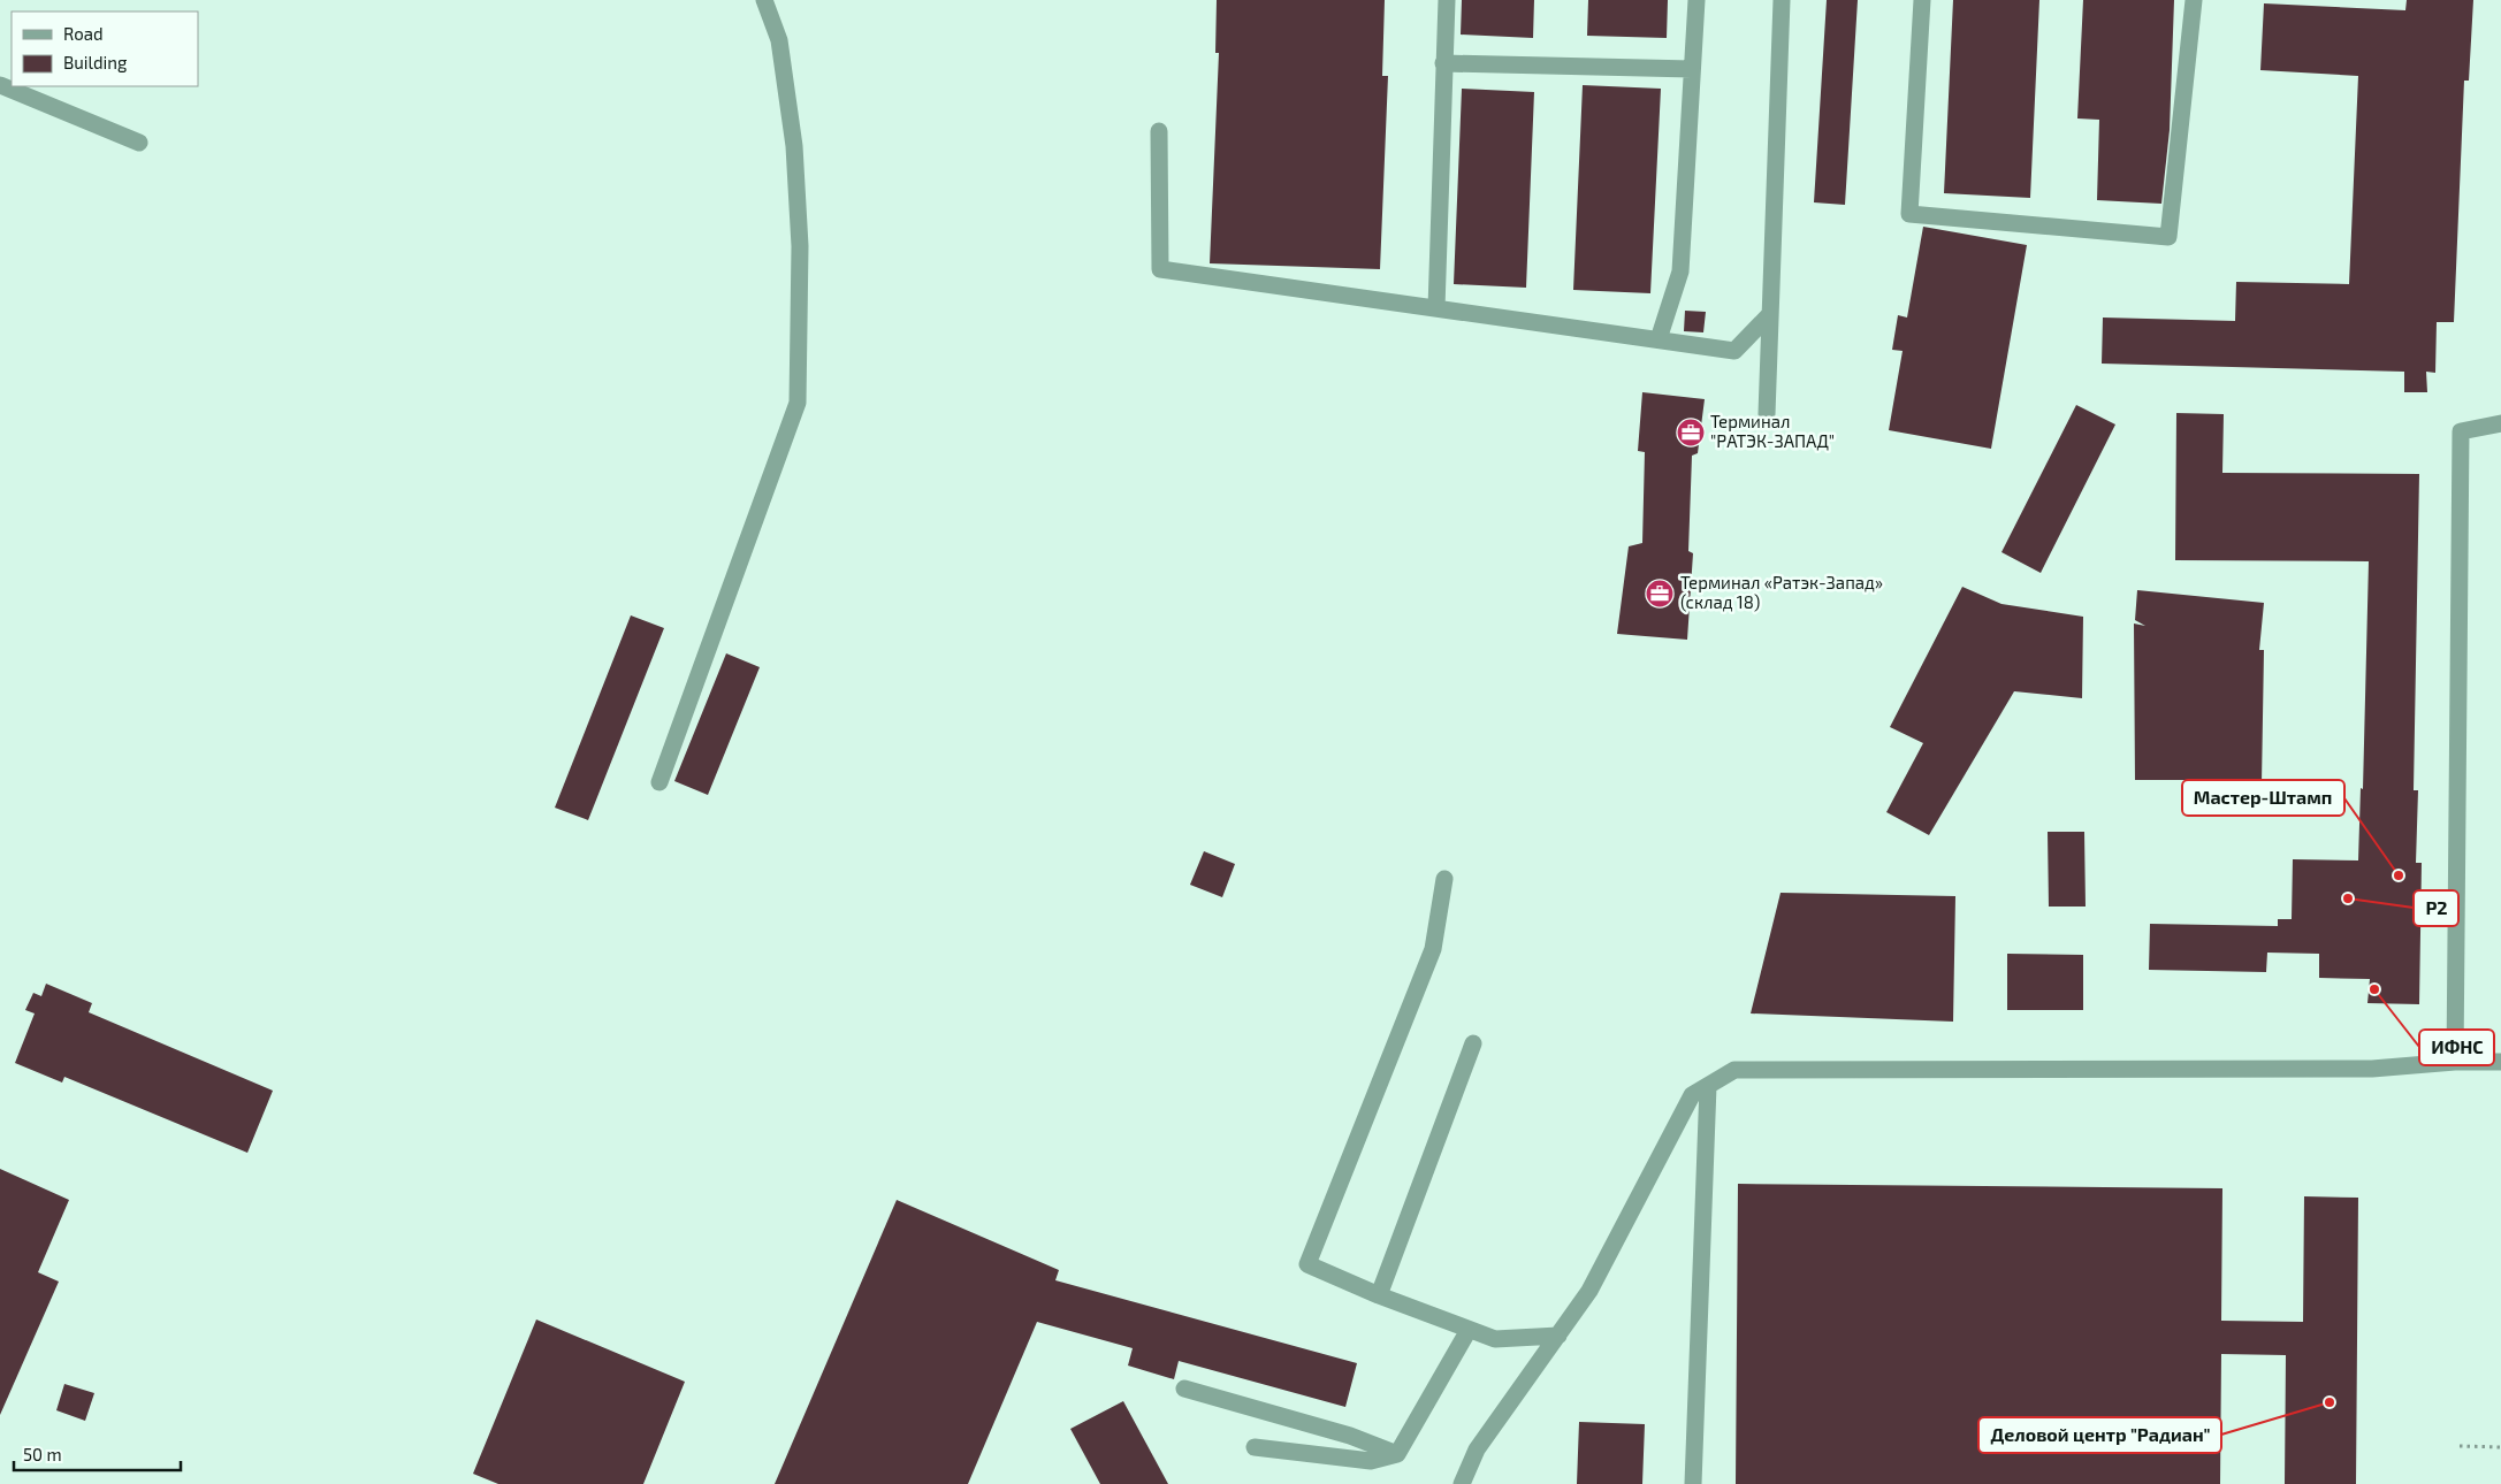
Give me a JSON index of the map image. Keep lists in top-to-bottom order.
{
  "places": {
    "office": ["Терминал \"РАТЭК-ЗАПАД\"", "Терминал «Ратэк-Запад» (склад 18)"],
    "other": [
      "Мастер-Штамп",
      "Р2",
      "ИФНС",
      "Деловой центр \"Радиан\""
    ]
  },
  "legend": ["Road", "Building"],
  "scale_bar": "50 m"
}
